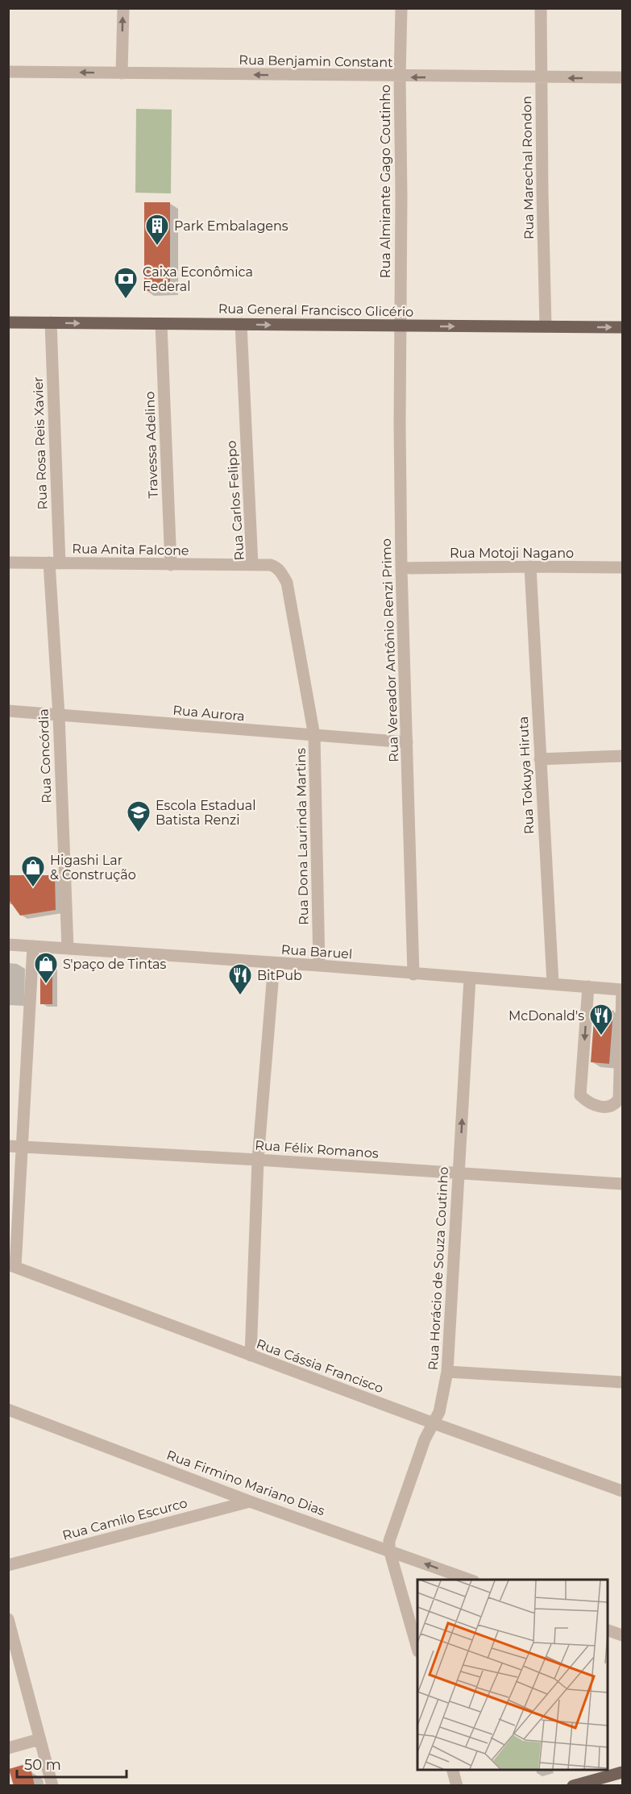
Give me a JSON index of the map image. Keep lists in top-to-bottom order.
{
  "streets": {
    "main road": ["Rua General Francisco Glicério"],
    "street": [
      "Rua Benjamin Constant",
      "Rua Marechal Rondon",
      "Rua Almirante Gago Coutinho",
      "Rua Rosa Reis Xavier",
      "Travessa Adelino",
      "Rua Carlos Felippo",
      "Rua Anita Falcone",
      "Rua Motoji Nagano",
      "Rua Vereador Antônio Renzi Primo",
      "Rua Aurora",
      "Rua Concórdia",
      "Rua Tokuya Hiruta",
      "Rua Dona Laurinda Martins",
      "Rua Baruel",
      "Rua Félix Romanos",
      "Rua Horácio de Souza Coutinho",
      "Rua Cássia Francisco",
      "Rua Firmino Mariano Dias",
      "Rua Camilo Escurco"
    ]
  },
  "crossings": [
    ["Rua Benjamin Constant", "Rua Marechal Rondon"],
    ["Rua Benjamin Constant", "Rua Almirante Gago Coutinho"],
    ["Rua Marechal Rondon", "Rua General Francisco Glicério"],
    ["Rua Almirante Gago Coutinho", "Rua General Francisco Glicério"],
    ["Rua Almirante Gago Coutinho", "Rua Vereador Antônio Renzi Primo"],
    ["Rua General Francisco Glicério", "Rua Rosa Reis Xavier"],
    ["Rua General Francisco Glicério", "Travessa Adelino"],
    ["Rua General Francisco Glicério", "Rua Carlos Felippo"],
    ["Rua General Francisco Glicério", "Rua Vereador Antônio Renzi Primo"],
    ["Rua Rosa Reis Xavier", "Rua Anita Falcone"],
    ["Rua Rosa Reis Xavier", "Rua Concórdia"],
    ["Travessa Adelino", "Rua Anita Falcone"],
    ["Rua Carlos Felippo", "Rua Anita Falcone"],
    ["Rua Carlos Felippo", "Rua Aurora"],
    ["Rua Carlos Felippo", "Rua Dona Laurinda Martins"],
    ["Rua Anita Falcone", "Rua Concórdia"],
    ["Rua Motoji Nagano", "Rua Vereador Antônio Renzi Primo"],
    ["Rua Motoji Nagano", "Rua Tokuya Hiruta"],
    ["Rua Vereador Antônio Renzi Primo", "Rua Aurora"],
    ["Rua Vereador Antônio Renzi Primo", "Rua Baruel"],
    ["Rua Aurora", "Rua Concórdia"],
    ["Rua Aurora", "Rua Dona Laurinda Martins"],
    ["Rua Concórdia", "Rua Baruel"],
    ["Rua Tokuya Hiruta", "Rua Baruel"],
    ["Rua Dona Laurinda Martins", "Rua Baruel"],
    ["Rua Baruel", "Rua Horácio de Souza Coutinho"],
    ["Rua Félix Romanos", "Rua Horácio de Souza Coutinho"],
    ["Rua Horácio de Souza Coutinho", "Rua Cássia Francisco"],
    ["Rua Horácio de Souza Coutinho", "Rua Firmino Mariano Dias"],
    ["Rua Firmino Mariano Dias", "Rua Camilo Escurco"]
  ],
  "one_way": ["Rua Benjamin Constant", "Rua General Francisco Glicério"],
  "places": {
    "building": ["Park Embalagens"],
    "bank": ["Caixa Econômica Federal"],
    "school or university": ["Escola Estadual Batista Renzi"],
    "shop": ["Higashi Lar & Construção", "S'paço de Tintas"],
    "restaurant": ["BitPub", "McDonald's"]
  },
  "scale_bar": "50 m"
}
